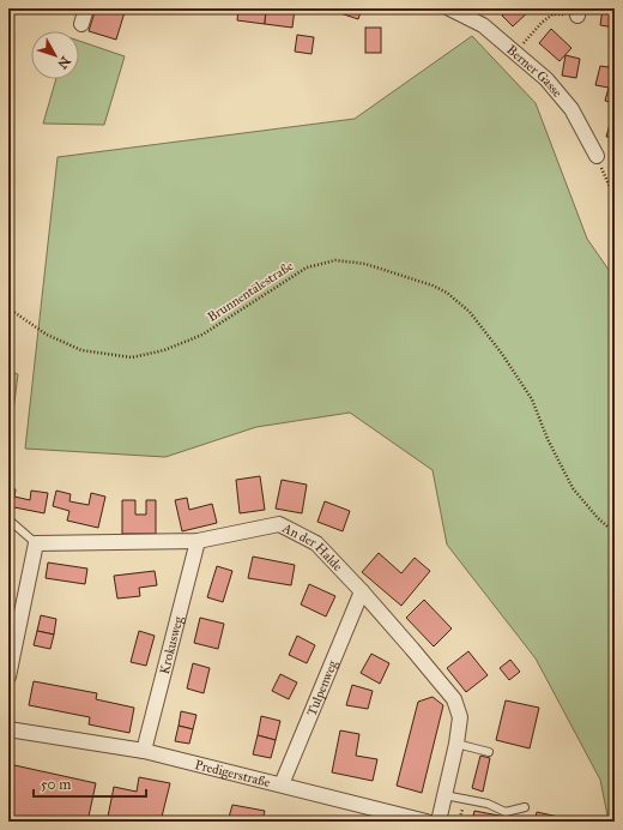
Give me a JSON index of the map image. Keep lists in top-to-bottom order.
{
  "streets": {
    "street": [
      "Berner Gasse",
      "An der Halde",
      "Krokusweg",
      "Tulpenweg",
      "Predigerstraße"
    ],
    "path": ["Brunnentälestraße"]
  },
  "crossings": [
    ["An der Halde", "Krokusweg"],
    ["An der Halde", "Tulpenweg"],
    ["Krokusweg", "Predigerstraße"],
    ["Tulpenweg", "Predigerstraße"]
  ],
  "scale_bar": "50 m",
  "north": "bottom right"
}
